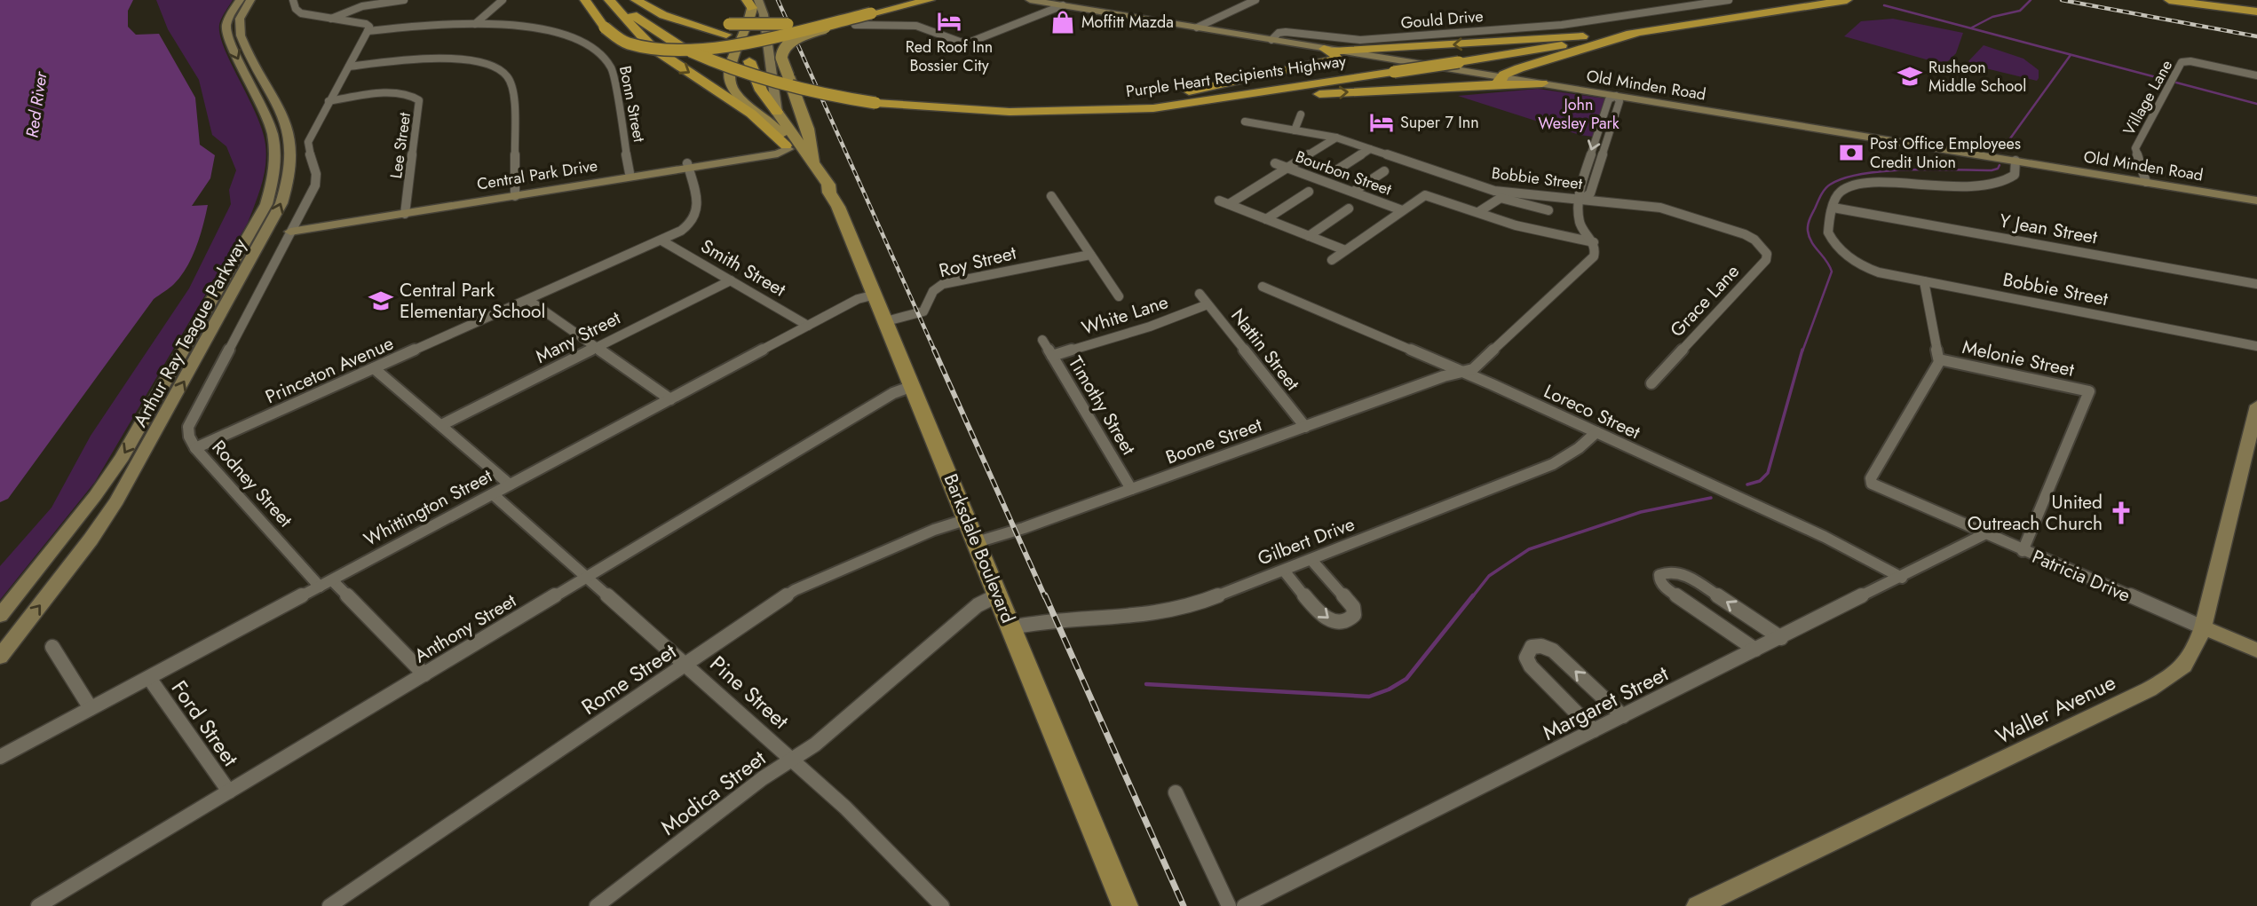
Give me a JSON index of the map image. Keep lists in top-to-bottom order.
{
  "streets": {
    "highway": ["Purple Heart Recipients Highway"],
    "main road": ["Barksdale Boulevard"],
    "street": [
      "Gould Drive",
      "Old Minden Road",
      "Village Lane",
      "Bonn Street",
      "Lee Street",
      "Bourbon Street",
      "Central Park Drive",
      "Bobbie Street",
      "Y Jean Street",
      "Roy Street",
      "Smith Street",
      "Grace Lane",
      "White Lane",
      "Arthur Ray Teague Parkway",
      "Many Street",
      "Nattin Street",
      "Melonie Street",
      "Princeton Avenue",
      "Timothy Street",
      "Loreco Street",
      "Boone Street",
      "Rodney Street",
      "Whittington Street",
      "Gilbert Drive",
      "Patricia Drive",
      "Anthony Street",
      "Rome Street",
      "Pine Street",
      "Margaret Street",
      "Waller Avenue",
      "Ford Street",
      "Modica Street"
    ]
  },
  "crossings": [
    ["Old Minden Road", "Village Lane"],
    ["Bonn Street", "Central Park Drive"],
    ["Bonn Street", "Rodney Street"],
    ["Lee Street", "Central Park Drive"],
    ["Lee Street", "Rodney Street"],
    ["Central Park Drive", "Princeton Avenue"],
    ["Central Park Drive", "Rodney Street"],
    ["Central Park Drive", "Barksdale Boulevard"],
    ["Bobbie Street", "Y Jean Street"],
    ["Bobbie Street", "Grace Lane"],
    ["Roy Street", "Barksdale Boulevard"],
    ["Smith Street", "Many Street"],
    ["Smith Street", "Princeton Avenue"],
    ["Smith Street", "Whittington Street"],
    ["White Lane", "Nattin Street"],
    ["White Lane", "Timothy Street"],
    ["Nattin Street", "Boone Street"],
    ["Melonie Street", "Patricia Drive"],
    ["Princeton Avenue", "Rodney Street"],
    ["Timothy Street", "Boone Street"],
    ["Loreco Street", "Boone Street"],
    ["Loreco Street", "Gilbert Drive"],
    ["Loreco Street", "Margaret Street"],
    ["Boone Street", "Barksdale Boulevard"],
    ["Rodney Street", "Whittington Street"],
    ["Rodney Street", "Anthony Street"],
    ["Whittington Street", "Barksdale Boulevard"],
    ["Whittington Street", "Pine Street"],
    ["Whittington Street", "Ford Street"],
    ["Gilbert Drive", "Barksdale Boulevard"],
    ["Barksdale Boulevard", "Anthony Street"],
    ["Barksdale Boulevard", "Rome Street"],
    ["Barksdale Boulevard", "Modica Street"],
    ["Patricia Drive", "Margaret Street"],
    ["Patricia Drive", "Waller Avenue"],
    ["Anthony Street", "Pine Street"],
    ["Anthony Street", "Ford Street"],
    ["Rome Street", "Pine Street"],
    ["Pine Street", "Modica Street"]
  ],
  "water": ["Red River"],
  "parks": ["John Wesley Park"],
  "places": {
    "hotel": ["Red Roof Inn Bossier City", "Super 7 Inn"],
    "shop": ["Moffitt Mazda"],
    "school or university": ["Rusheon Middle School", "Central Park Elementary School"],
    "bank": ["Post Office Employees Credit Union"],
    "church": ["United Outreach Church"]
  }
}
